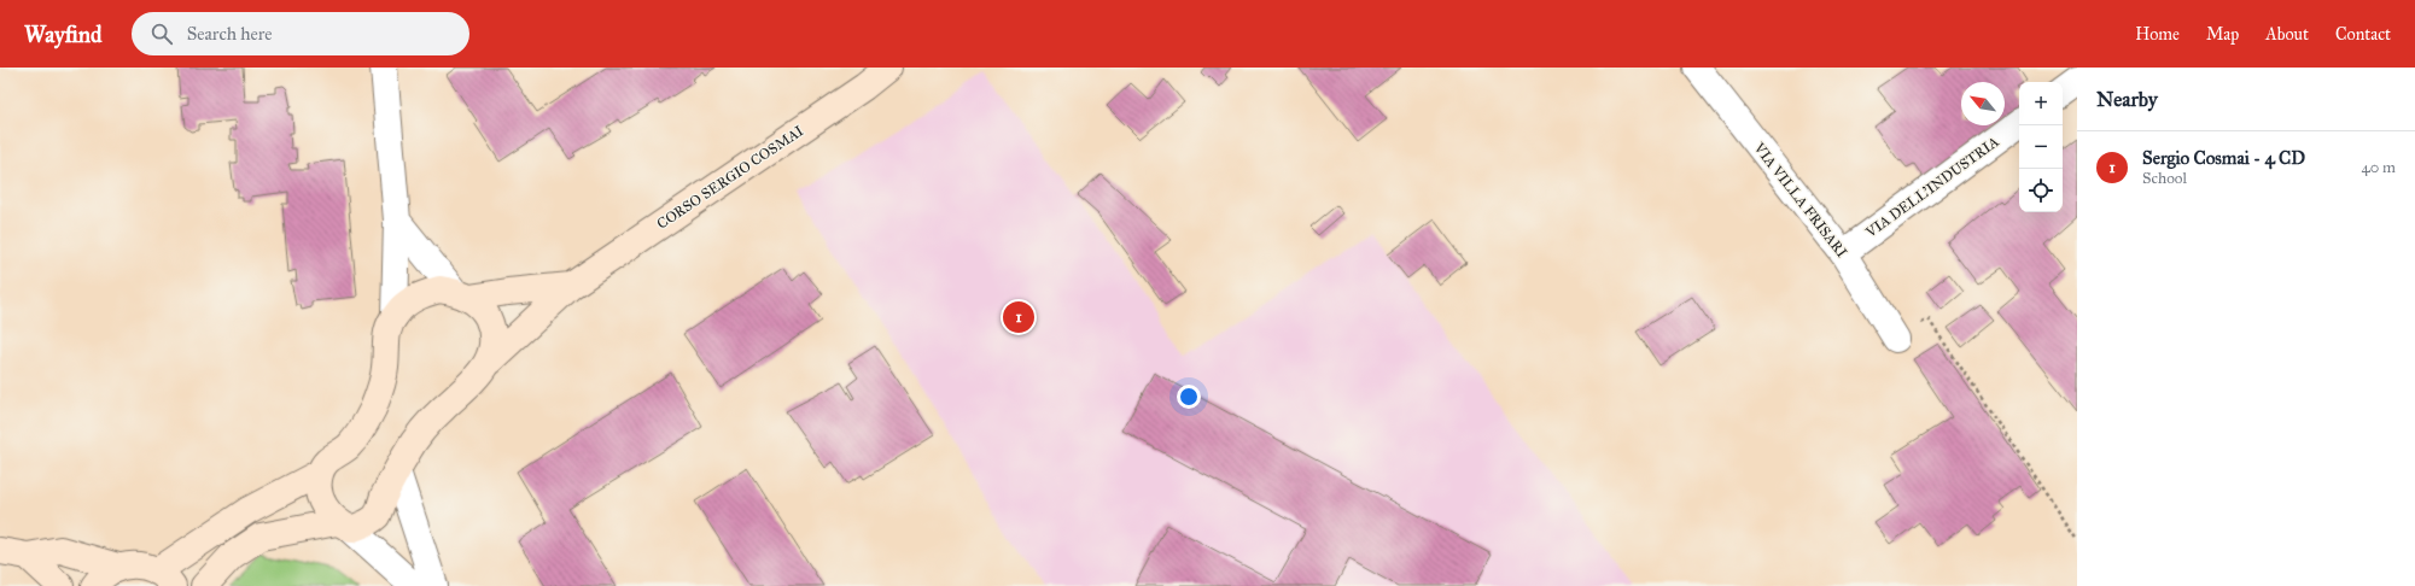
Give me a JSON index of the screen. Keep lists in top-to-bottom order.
{
  "streets": {
    "main road": ["CORSO SERGIO COSMAI"],
    "street": ["VIA DELL'INDUSTRIA", "VIA VILLA FRISARI"]
  },
  "crossings": [
    ["VIA DELL'INDUSTRIA", "VIA VILLA FRISARI"]
  ],
  "north": "top left",
  "page": {
    "header": "Wayfind",
    "search": "Search here",
    "nav": [
      "Home",
      "Map",
      "About",
      "Contact"
    ],
    "heading": "Nearby",
    "map_buttons": ["+", "−"],
    "list": [
      {
        "mark": "1",
        "name": "Sergio Cosmai - 4 CD",
        "note": "School",
        "value": "40 m"
      }
    ],
    "pins": "1"
  }
}
